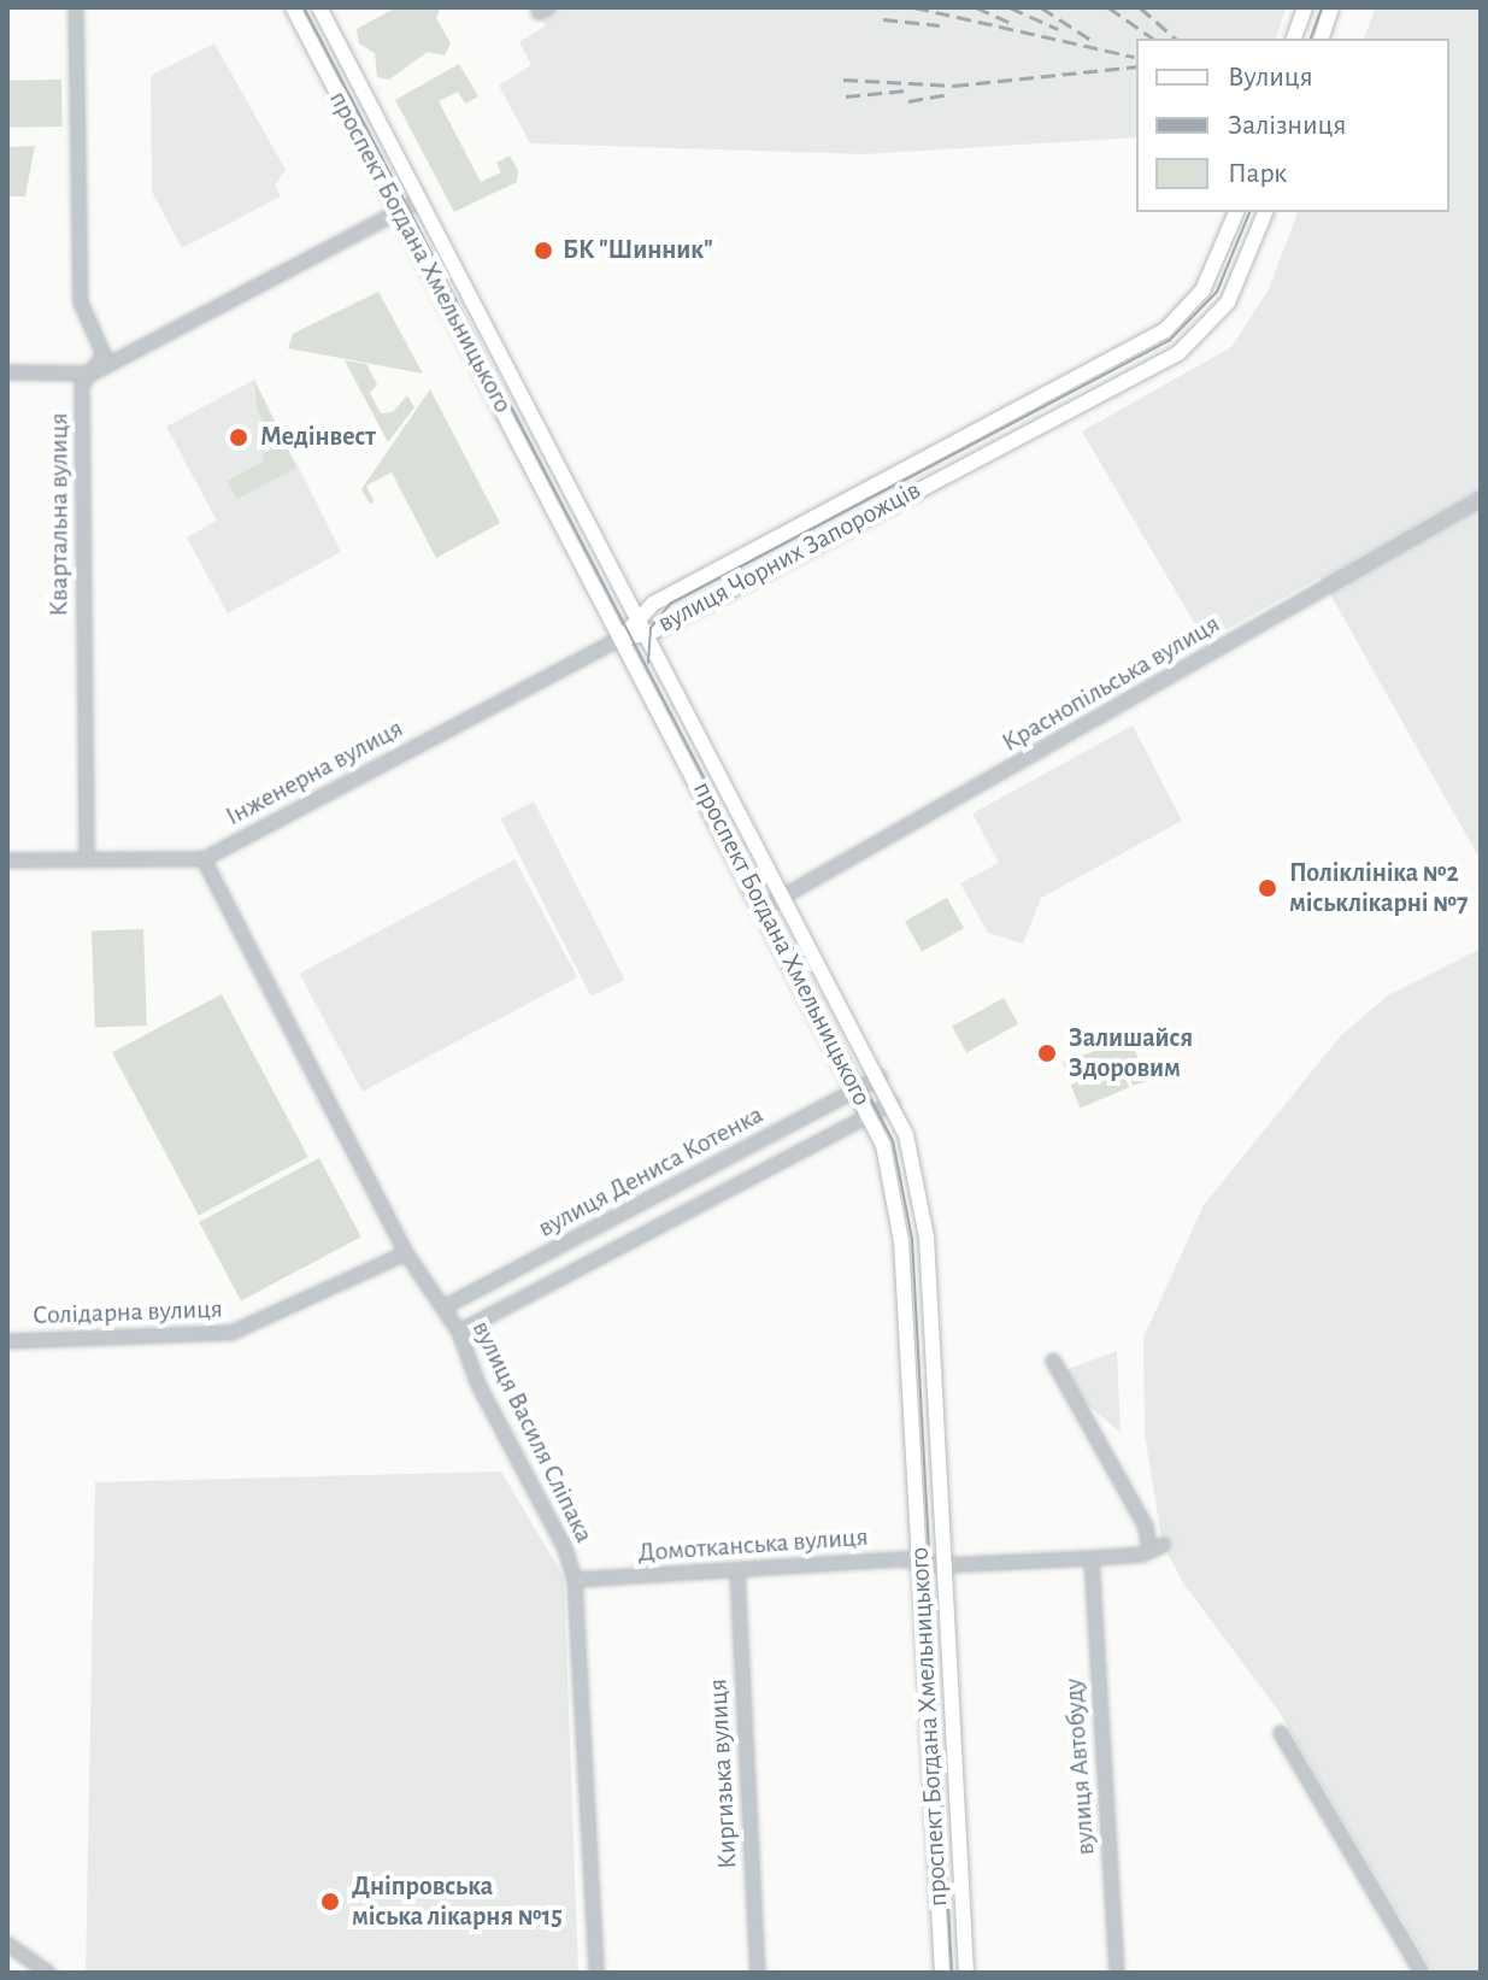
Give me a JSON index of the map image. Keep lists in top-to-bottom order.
{
  "streets": {
    "main road": ["проспект Богдана Хмельницького", "вулиця Чорних Запорожців"],
    "street": [
      "Квартальна вулиця",
      "Краснопільська вулиця",
      "Інженерна вулиця",
      "вулиця Дениса Котенка",
      "Солідарна вулиця",
      "вулиця Василя Сліпака",
      "Домотканська вулиця",
      "вулиця Автобуду",
      "Киргизька вулиця"
    ]
  },
  "crossings": [
    ["проспект Богдана Хмельницького", "вулиця Чорних Запорожців"],
    ["проспект Богдана Хмельницького", "Краснопільська вулиця"],
    ["проспект Богдана Хмельницького", "Інженерна вулиця"],
    ["проспект Богдана Хмельницького", "вулиця Дениса Котенка"],
    ["проспект Богдана Хмельницького", "Домотканська вулиця"],
    ["Квартальна вулиця", "Інженерна вулиця"],
    ["вулиця Чорних Запорожців", "Інженерна вулиця"],
    ["Інженерна вулиця", "вулиця Василя Сліпака"],
    ["вулиця Дениса Котенка", "вулиця Василя Сліпака"],
    ["Солідарна вулиця", "вулиця Василя Сліпака"],
    ["вулиця Василя Сліпака", "Домотканська вулиця"],
    ["Домотканська вулиця", "вулиця Автобуду"],
    ["Домотканська вулиця", "Киргизька вулиця"]
  ],
  "places": [
    "БК \"Шинник\"",
    "Медінвест",
    "Поліклініка №2 міськлікарні №7",
    "Залишайся Здоровим",
    "Дніпровська міська лікарня №15"
  ],
  "legend": ["Вулиця", "Залізниця", "Парк"]
}
